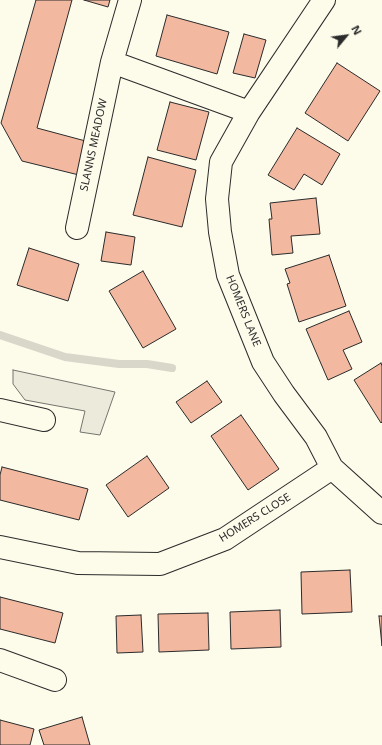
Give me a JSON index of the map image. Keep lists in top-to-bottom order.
{
  "streets": {
    "street": ["SLANNS MEADOW", "HOMERS LANE", "HOMERS CLOSE"]
  },
  "crossings": [
    ["HOMERS LANE", "HOMERS CLOSE"]
  ],
  "north": "top right"
}
